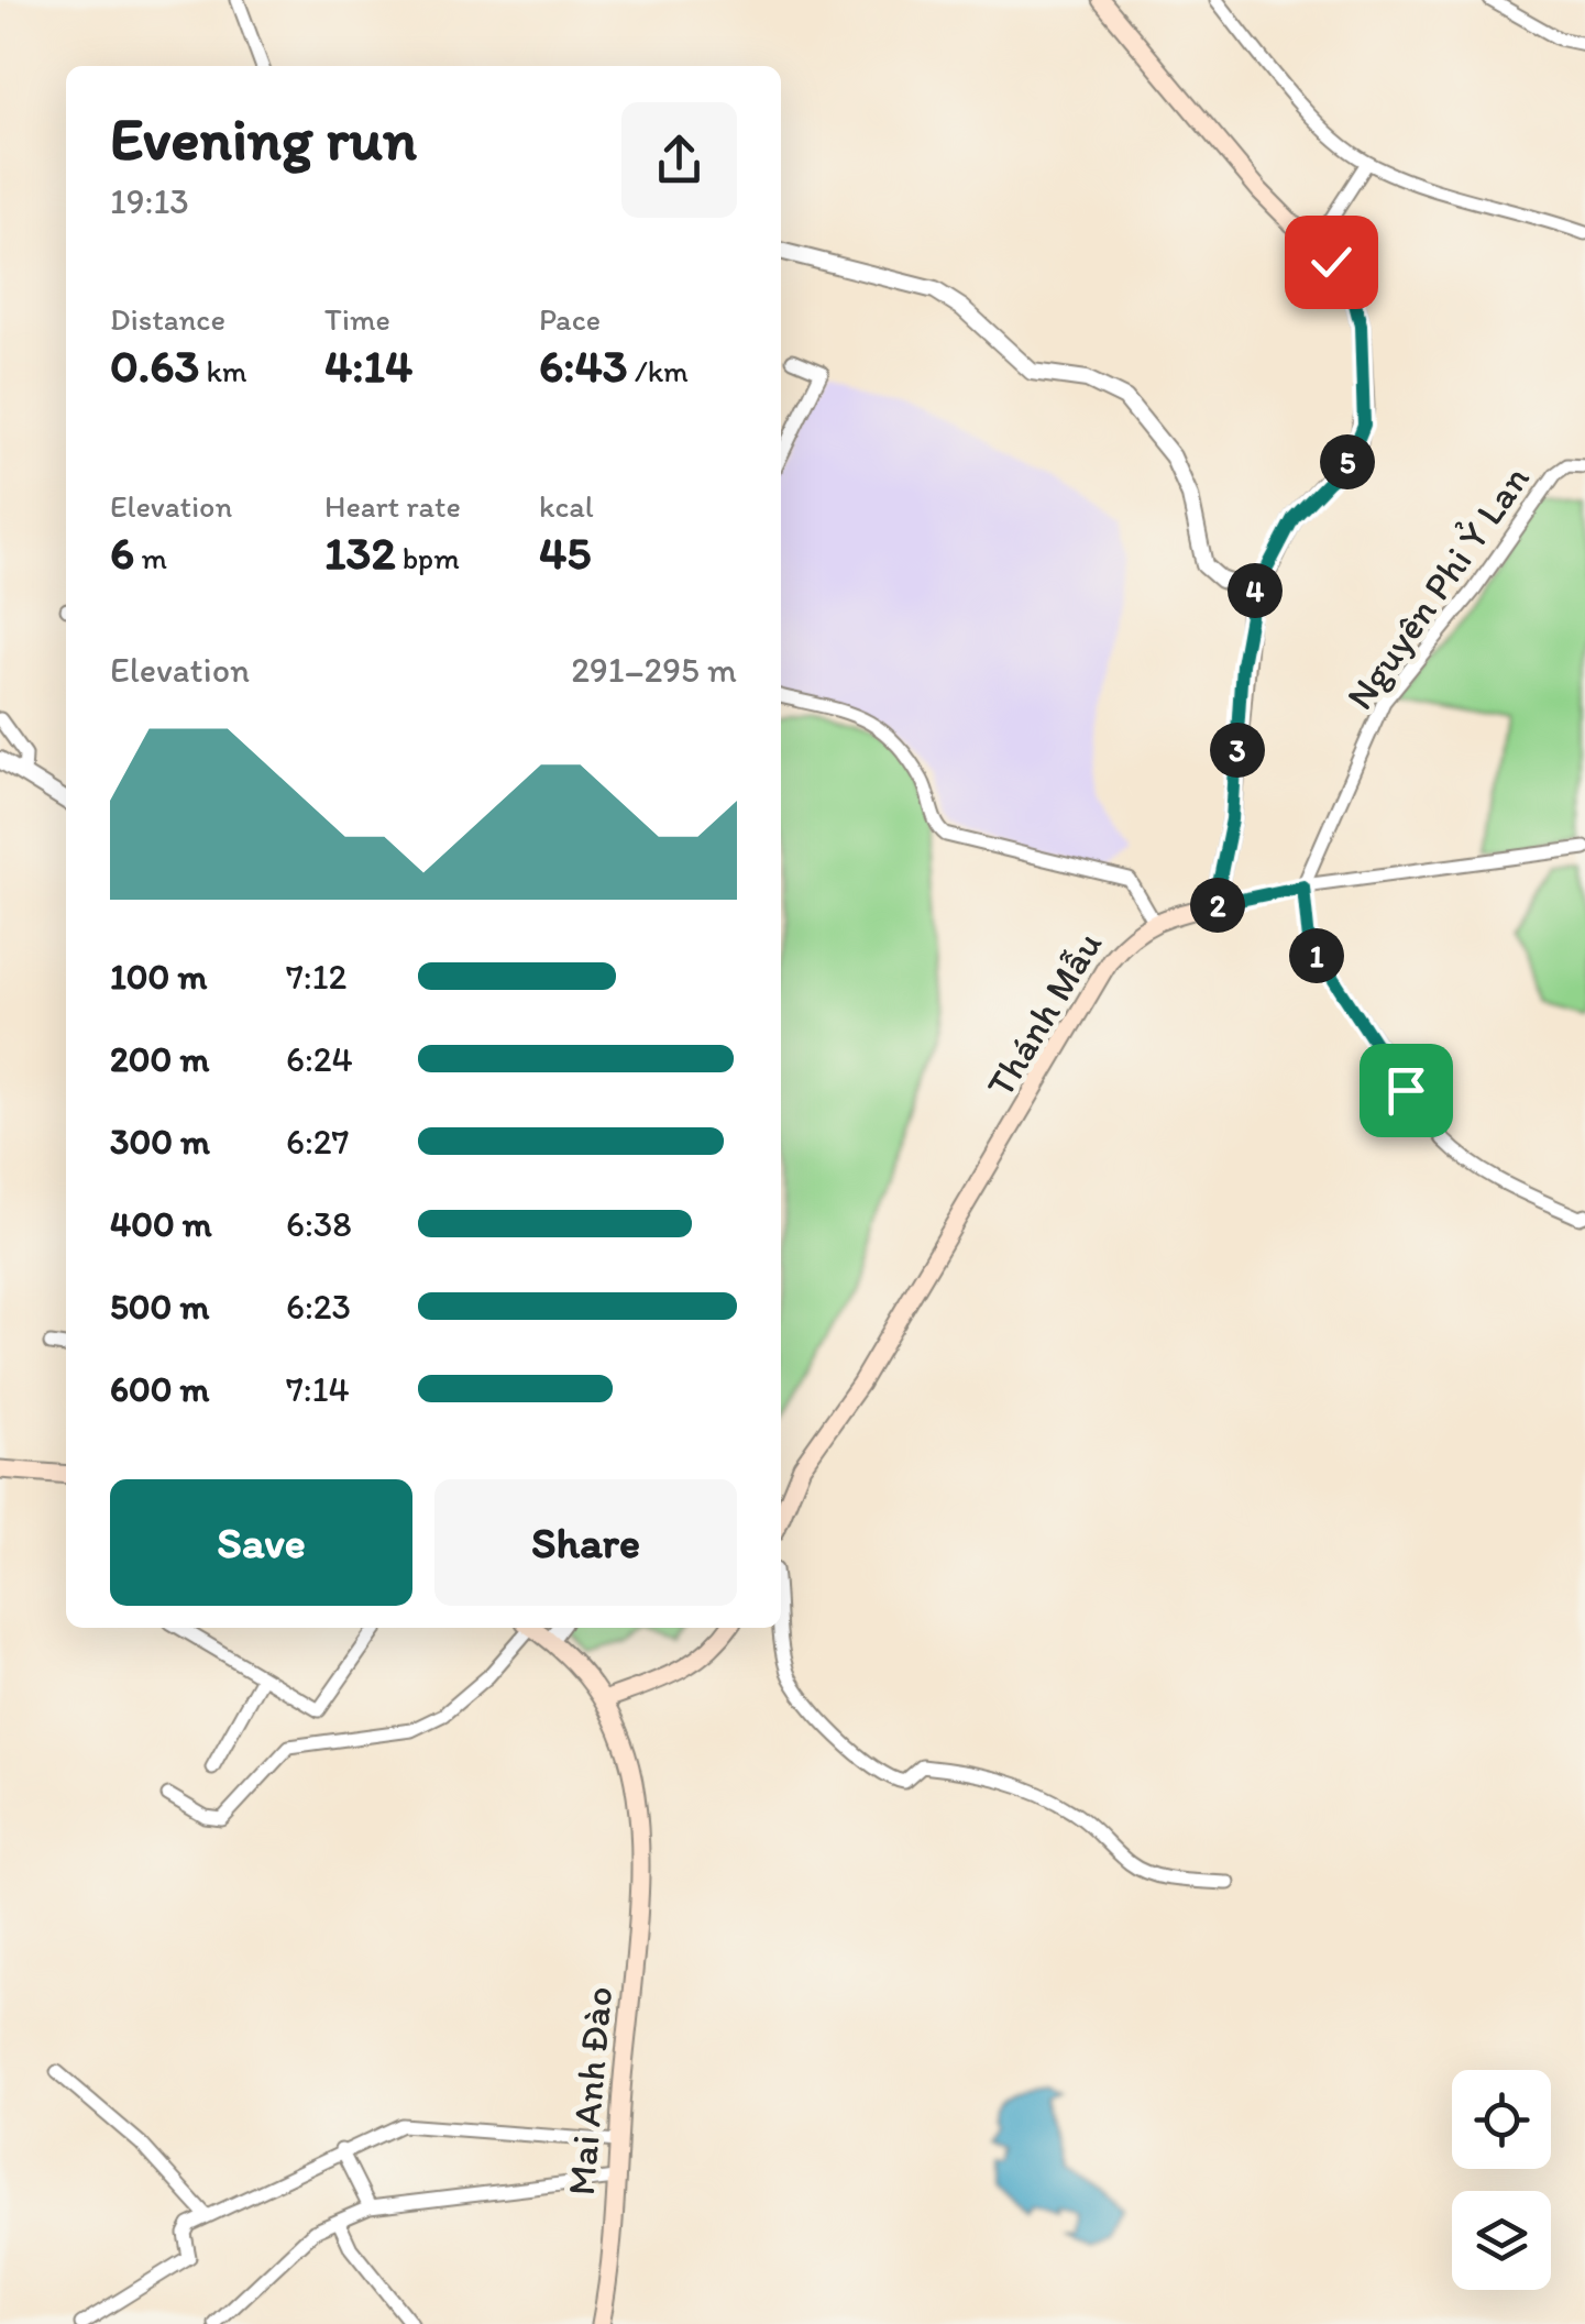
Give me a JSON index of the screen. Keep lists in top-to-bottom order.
{
  "streets": {
    "main road": ["Thánh Mẫu", "Mai Anh Đào"],
    "street": ["Nguyên Phi Ỷ Lan"]
  },
  "page": {
    "heading": ["Evening run", "19:13"],
    "stats": [
      ["Distance", "0.63 km"],
      ["Time", "4:14"],
      ["Pace", "6:43 /km"],
      ["Elevation", "6 m"],
      ["Heart rate", "132 bpm"],
      ["kcal", "45"]
    ],
    "pins": [
      "5",
      "4",
      "3",
      "2",
      "1"
    ],
    "chart": ["Elevation", "291–295 m"],
    "list": [
      {
        "name": "100 m",
        "note": "7:12"
      },
      {
        "name": "200 m",
        "note": "6:24"
      },
      {
        "name": "300 m",
        "note": "6:27"
      },
      {
        "name": "400 m",
        "note": "6:38"
      },
      {
        "name": "500 m",
        "note": "6:23"
      },
      {
        "name": "600 m",
        "note": "7:14"
      }
    ],
    "buttons": ["Save", "Share"]
  }
}
